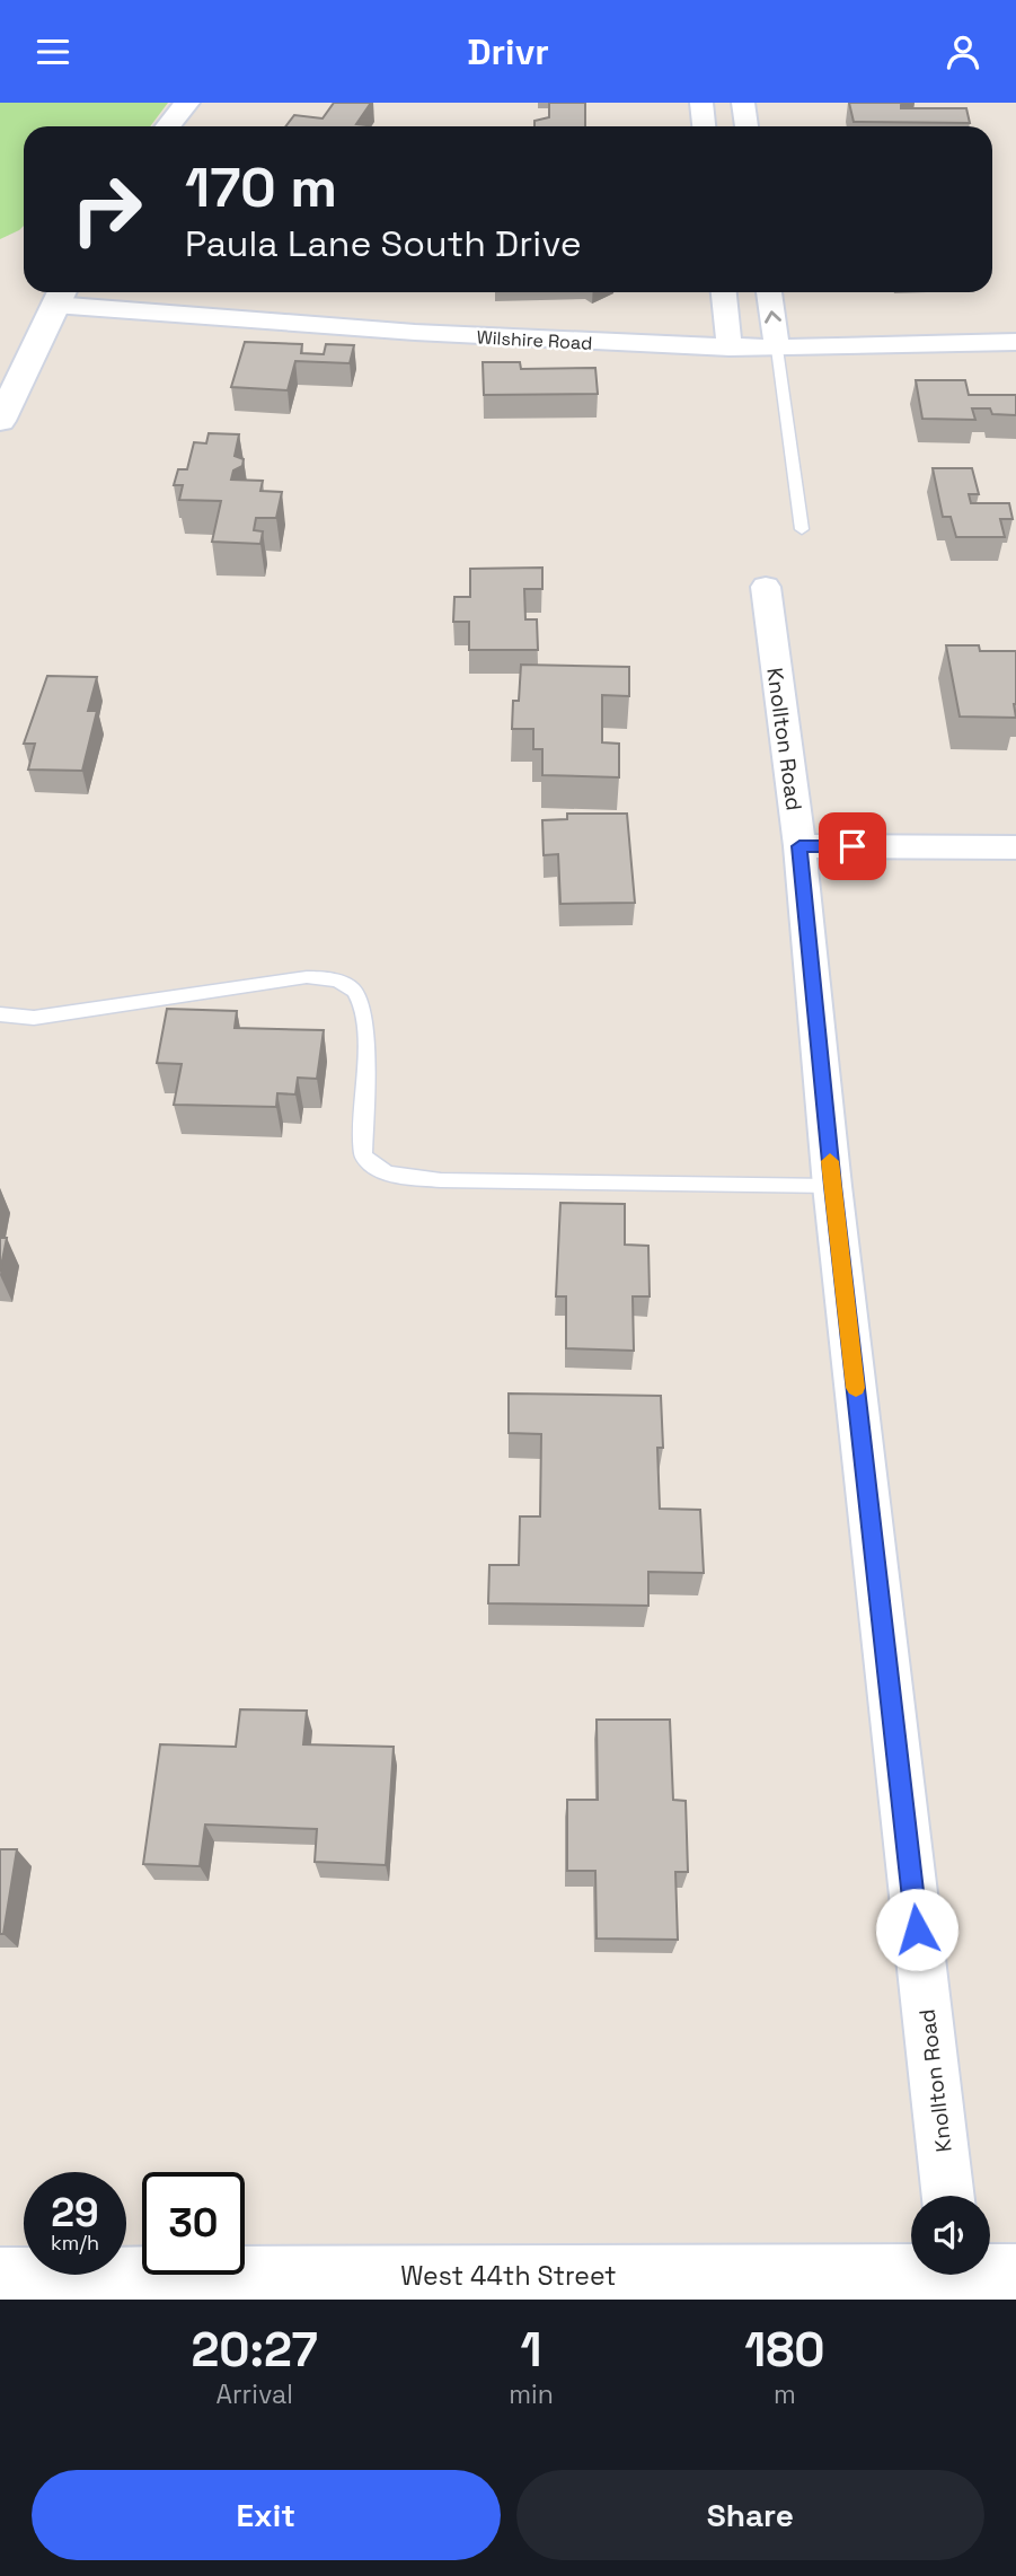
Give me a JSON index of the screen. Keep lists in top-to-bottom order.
{
  "streets": {
    "street": ["Wilshire Road", "Knollton Road", "West 44th Street"]
  },
  "page": {
    "header": "Drivr",
    "turn": ["170 m", "Paula Lane South Drive"],
    "speed": "29 km/h",
    "limit": "30",
    "eta": [
      "20:27",
      "Arrival",
      "1",
      "min",
      "180",
      "m"
    ],
    "buttons": ["Exit", "Share"]
  }
}
